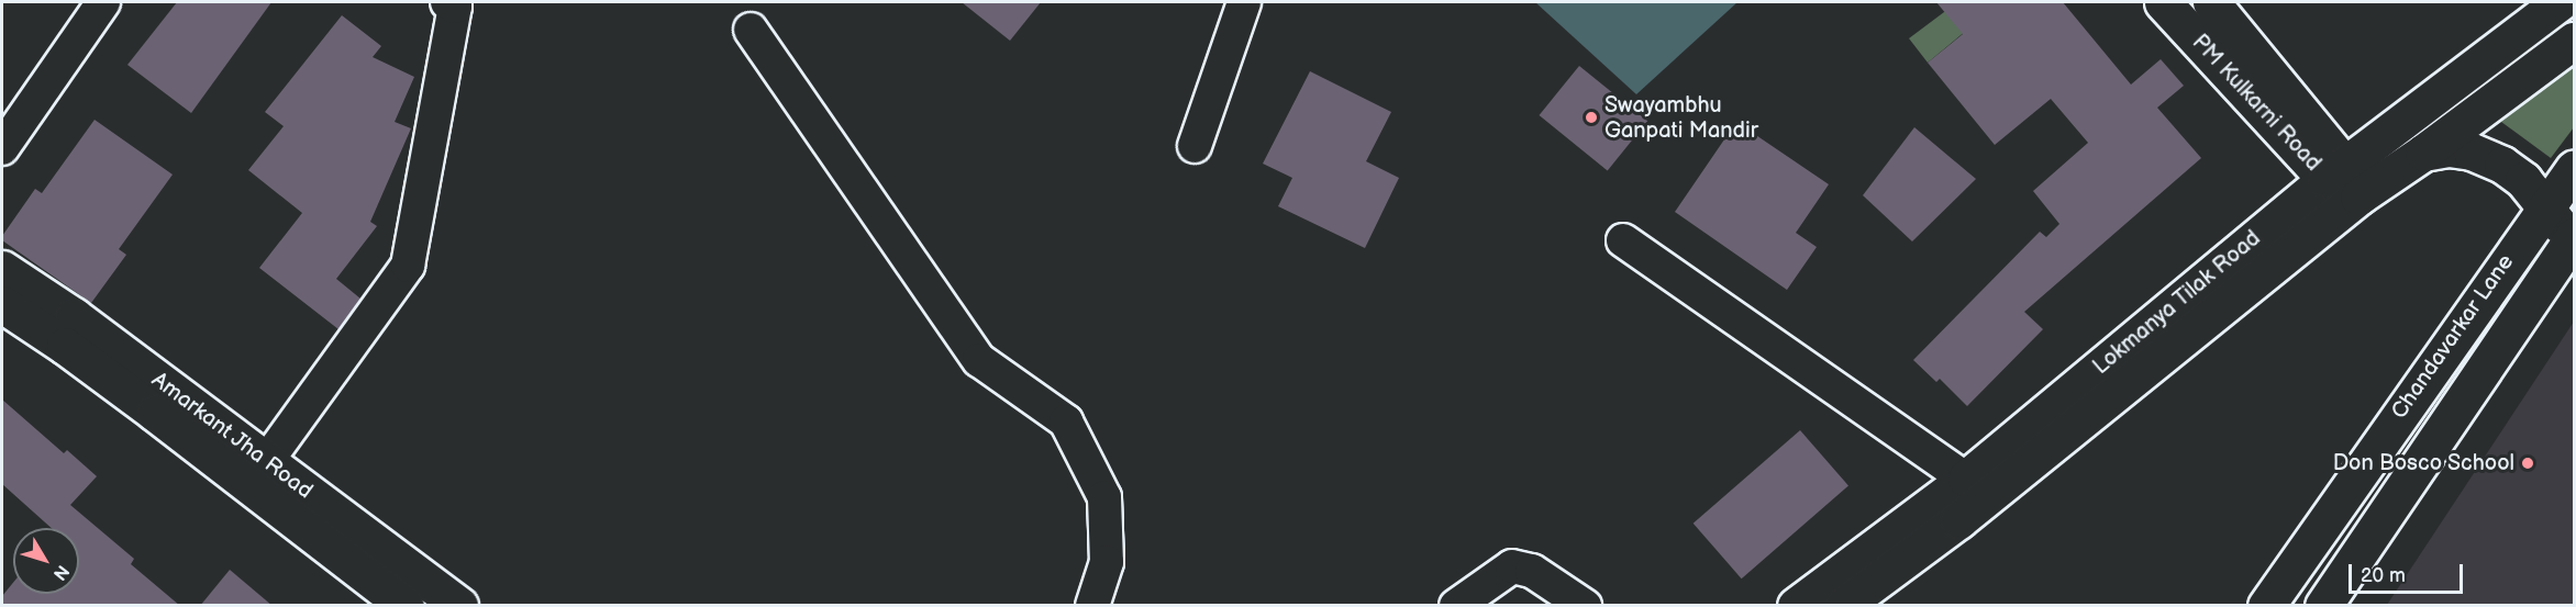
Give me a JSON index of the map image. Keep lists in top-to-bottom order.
{
  "streets": {
    "street": [
      "PM Kulkarni Road",
      "Lokmanya Tilak Road",
      "Chandavarkar Lane",
      "Amarkant Jha Road"
    ]
  },
  "crossings": [
    ["PM Kulkarni Road", "Lokmanya Tilak Road"]
  ],
  "places": ["Swayambhu Ganpati Mandir", "Don Bosco School"],
  "scale_bar": "20 m",
  "north": "bottom right"
}
